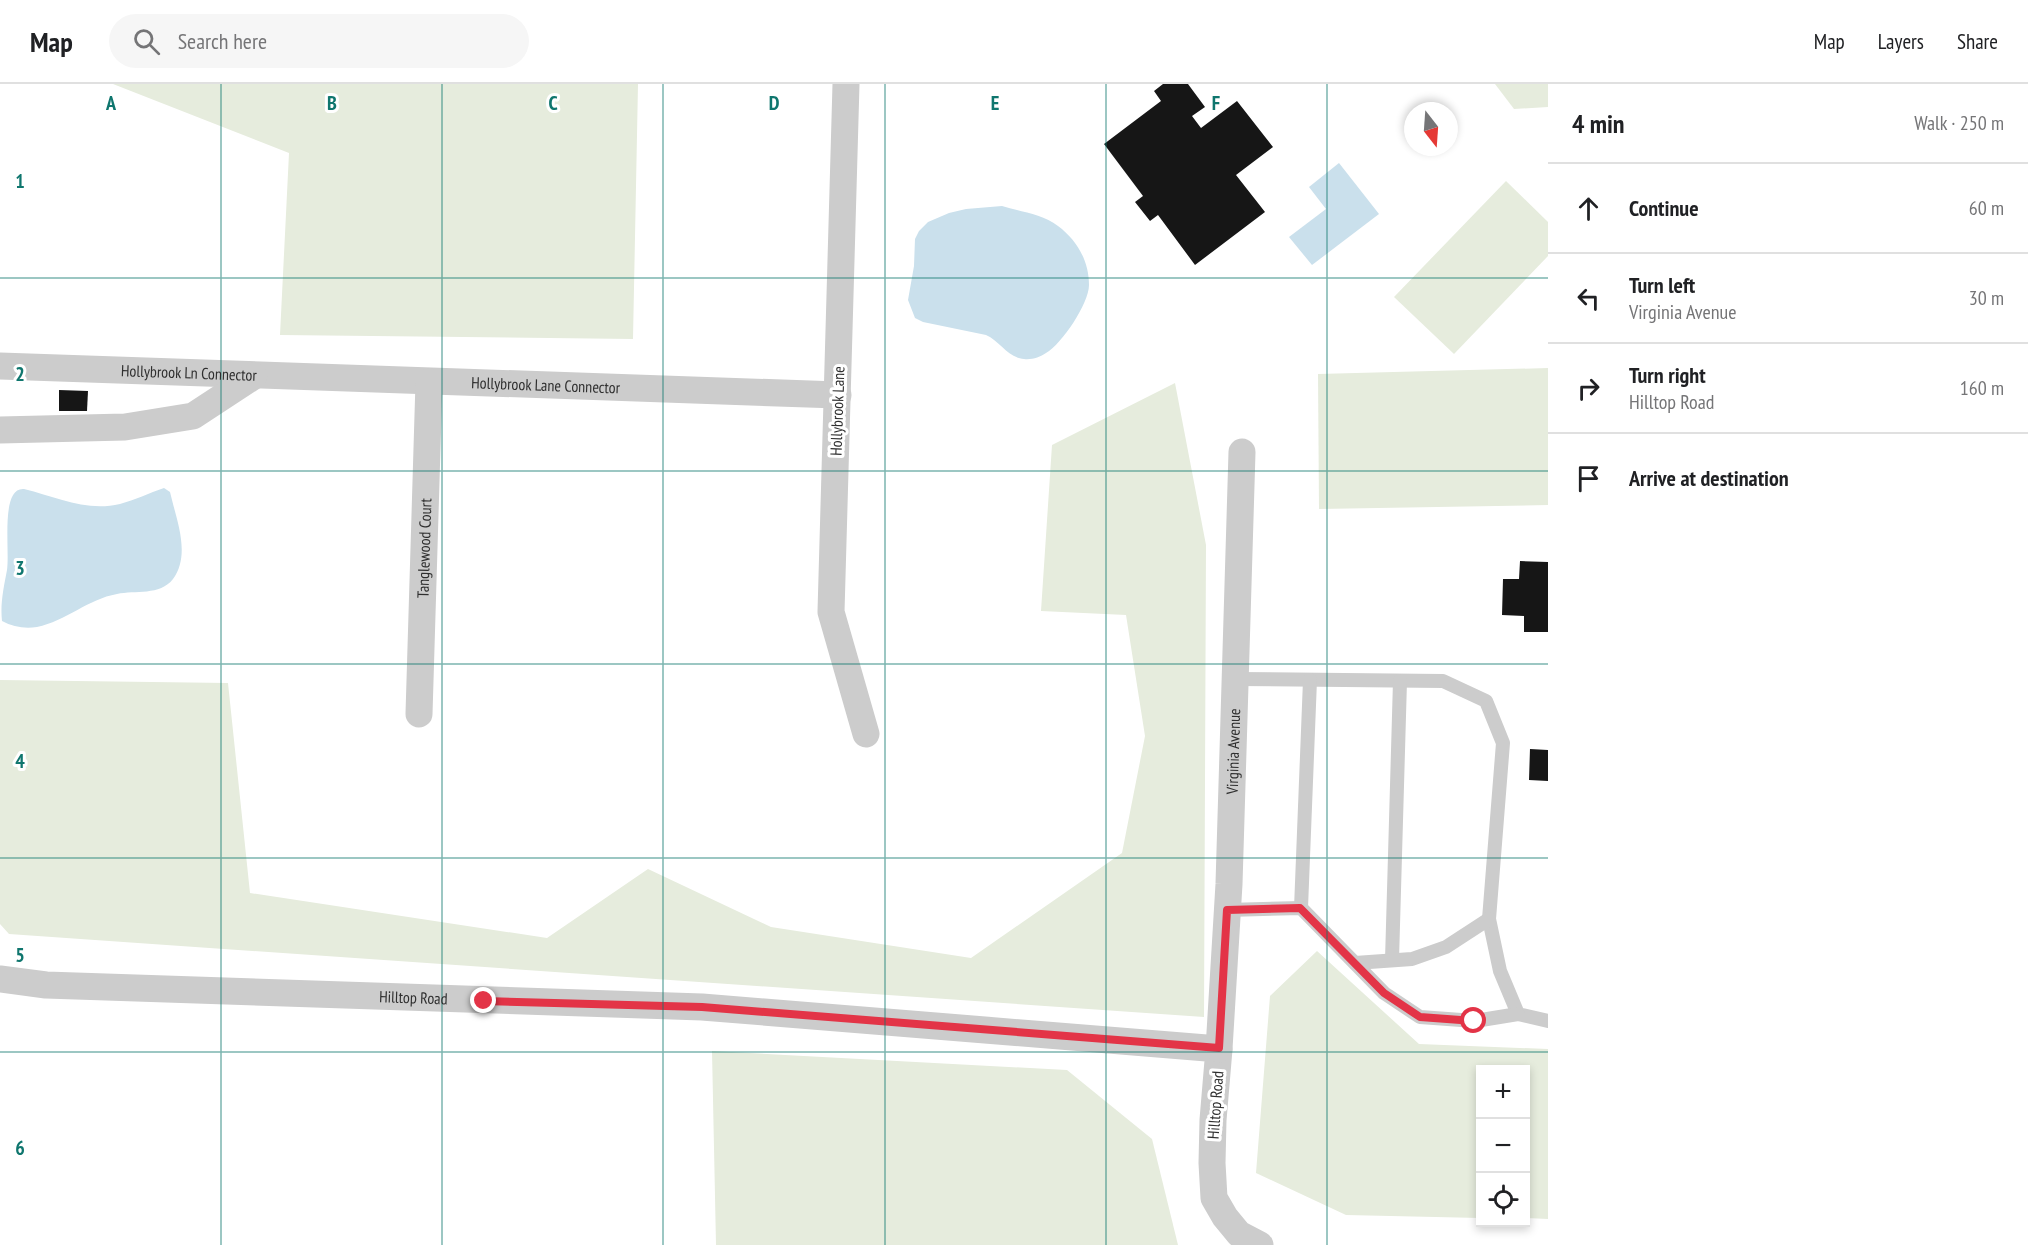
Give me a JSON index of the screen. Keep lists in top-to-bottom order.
{
  "streets": {
    "street": [
      "Hollybrook Ln Connector",
      "Hollybrook Lane Connector",
      "Hollybrook Lane",
      "Tanglewood Court",
      "Virginia Avenue",
      "Hilltop Road"
    ]
  },
  "crossings": [
    ["Hollybrook Ln Connector", "Hollybrook Lane Connector"],
    ["Hollybrook Lane Connector", "Hollybrook Lane"],
    ["Hollybrook Lane Connector", "Tanglewood Court"],
    ["Virginia Avenue", "Hilltop Road"]
  ],
  "north": "bottom",
  "page": {
    "header": "Map",
    "search": "Search here",
    "nav": ["Map", "Layers", "Share"],
    "heading": ["4 min", "Walk · 250 m"],
    "list": [
      ["Continue", "60 m"],
      ["Turn left", "Virginia Avenue", "30 m"],
      ["Turn right", "Hilltop Road", "160 m"],
      "Arrive at destination"
    ],
    "map_buttons": ["+", "−"]
  },
  "grid": {
    "columns": [
      "A",
      "B",
      "C",
      "D",
      "E",
      "F"
    ],
    "rows": [
      "1",
      "2",
      "3",
      "4",
      "5",
      "6"
    ]
  }
}
